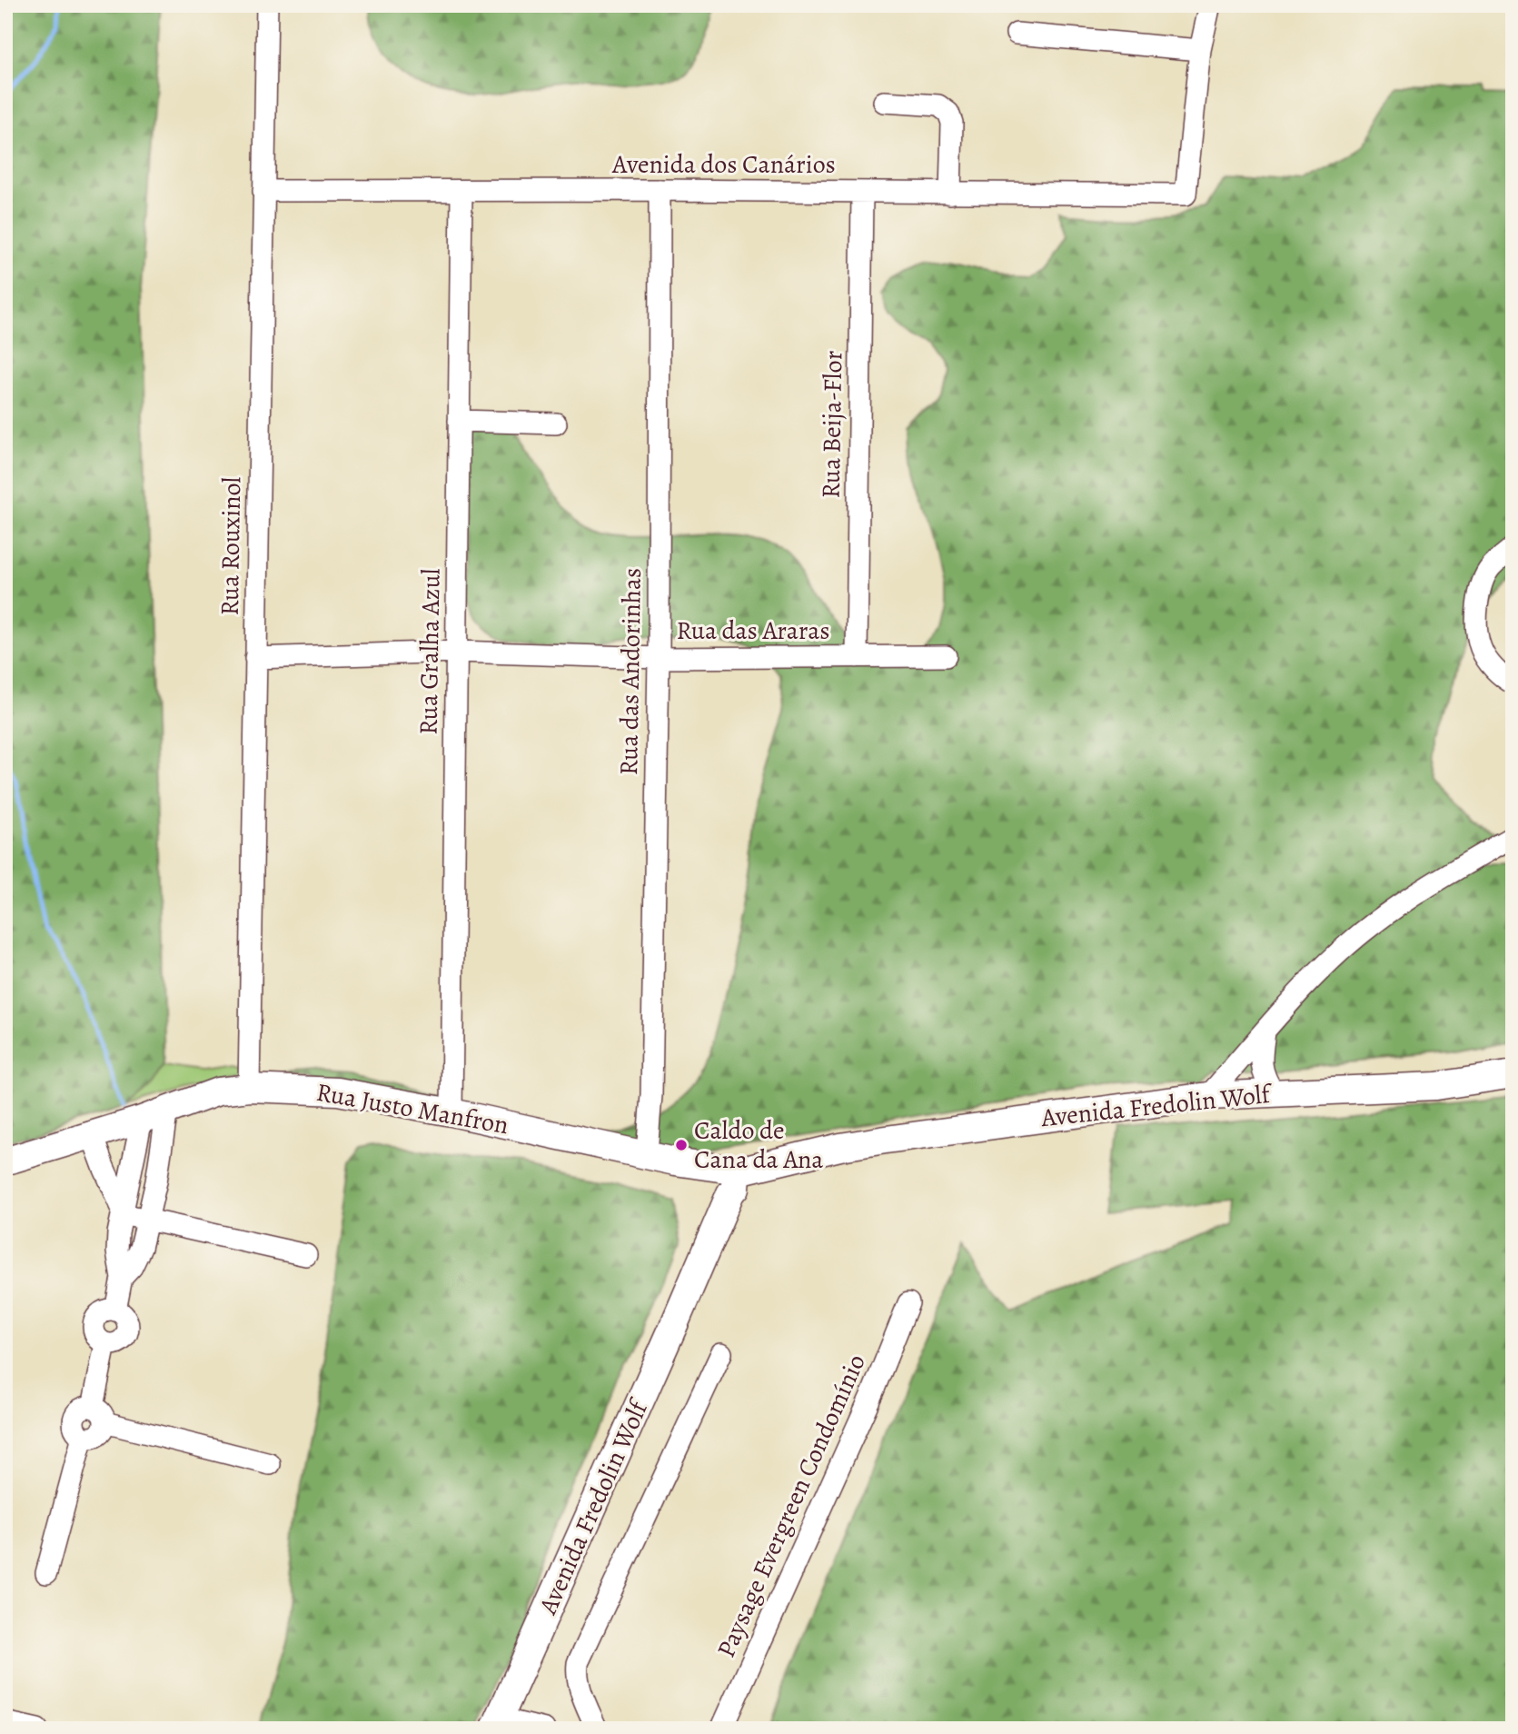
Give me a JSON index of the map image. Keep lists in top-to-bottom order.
{
  "streets": {
    "main road": ["Avenida Fredolin Wolf", "Rua Justo Manfron"],
    "street": [
      "Avenida dos Canários",
      "Rua Beija-Flor",
      "Rua Rouxinol",
      "Rua das Araras",
      "Rua Gralha Azul",
      "Rua das Andorinhas",
      "Paysage Evergreen Condomínio"
    ]
  },
  "crossings": [
    ["Avenida dos Canários", "Rua Beija-Flor"],
    ["Avenida dos Canários", "Rua Rouxinol"],
    ["Avenida dos Canários", "Rua Gralha Azul"],
    ["Avenida dos Canários", "Rua das Andorinhas"],
    ["Rua Beija-Flor", "Rua das Araras"],
    ["Rua Rouxinol", "Rua das Araras"],
    ["Rua Rouxinol", "Rua Justo Manfron"],
    ["Rua das Araras", "Rua Gralha Azul"],
    ["Rua das Araras", "Rua das Andorinhas"],
    ["Rua Gralha Azul", "Rua Justo Manfron"],
    ["Rua das Andorinhas", "Rua Justo Manfron"],
    ["Avenida Fredolin Wolf", "Rua Justo Manfron"]
  ],
  "places": ["Caldo de Cana da Ana"]
}
